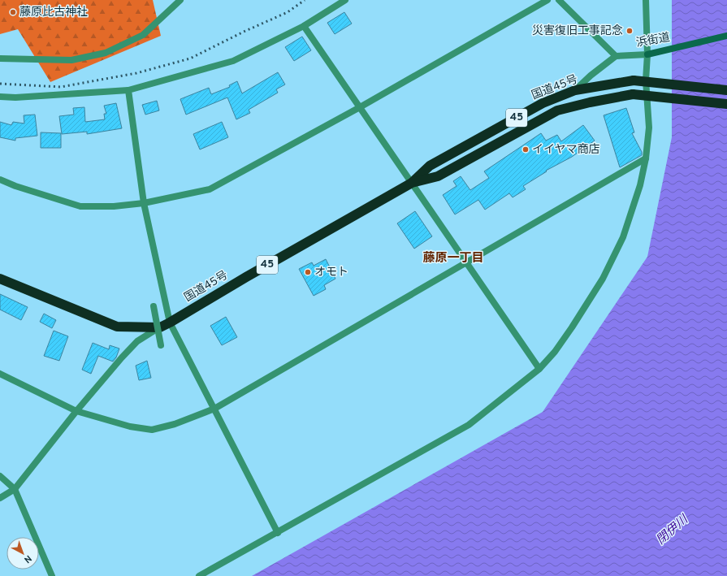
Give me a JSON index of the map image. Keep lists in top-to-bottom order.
{
  "streets": {
    "highway": ["国道45号", "45"],
    "street": ["浜街道"]
  },
  "districts": ["藤原一丁目"],
  "water": ["閉伊川"],
  "places": [
    "藤原比古神社",
    "災害復旧工事記念",
    "イイヤマ商店",
    "オモト"
  ],
  "north": "bottom right"
}
